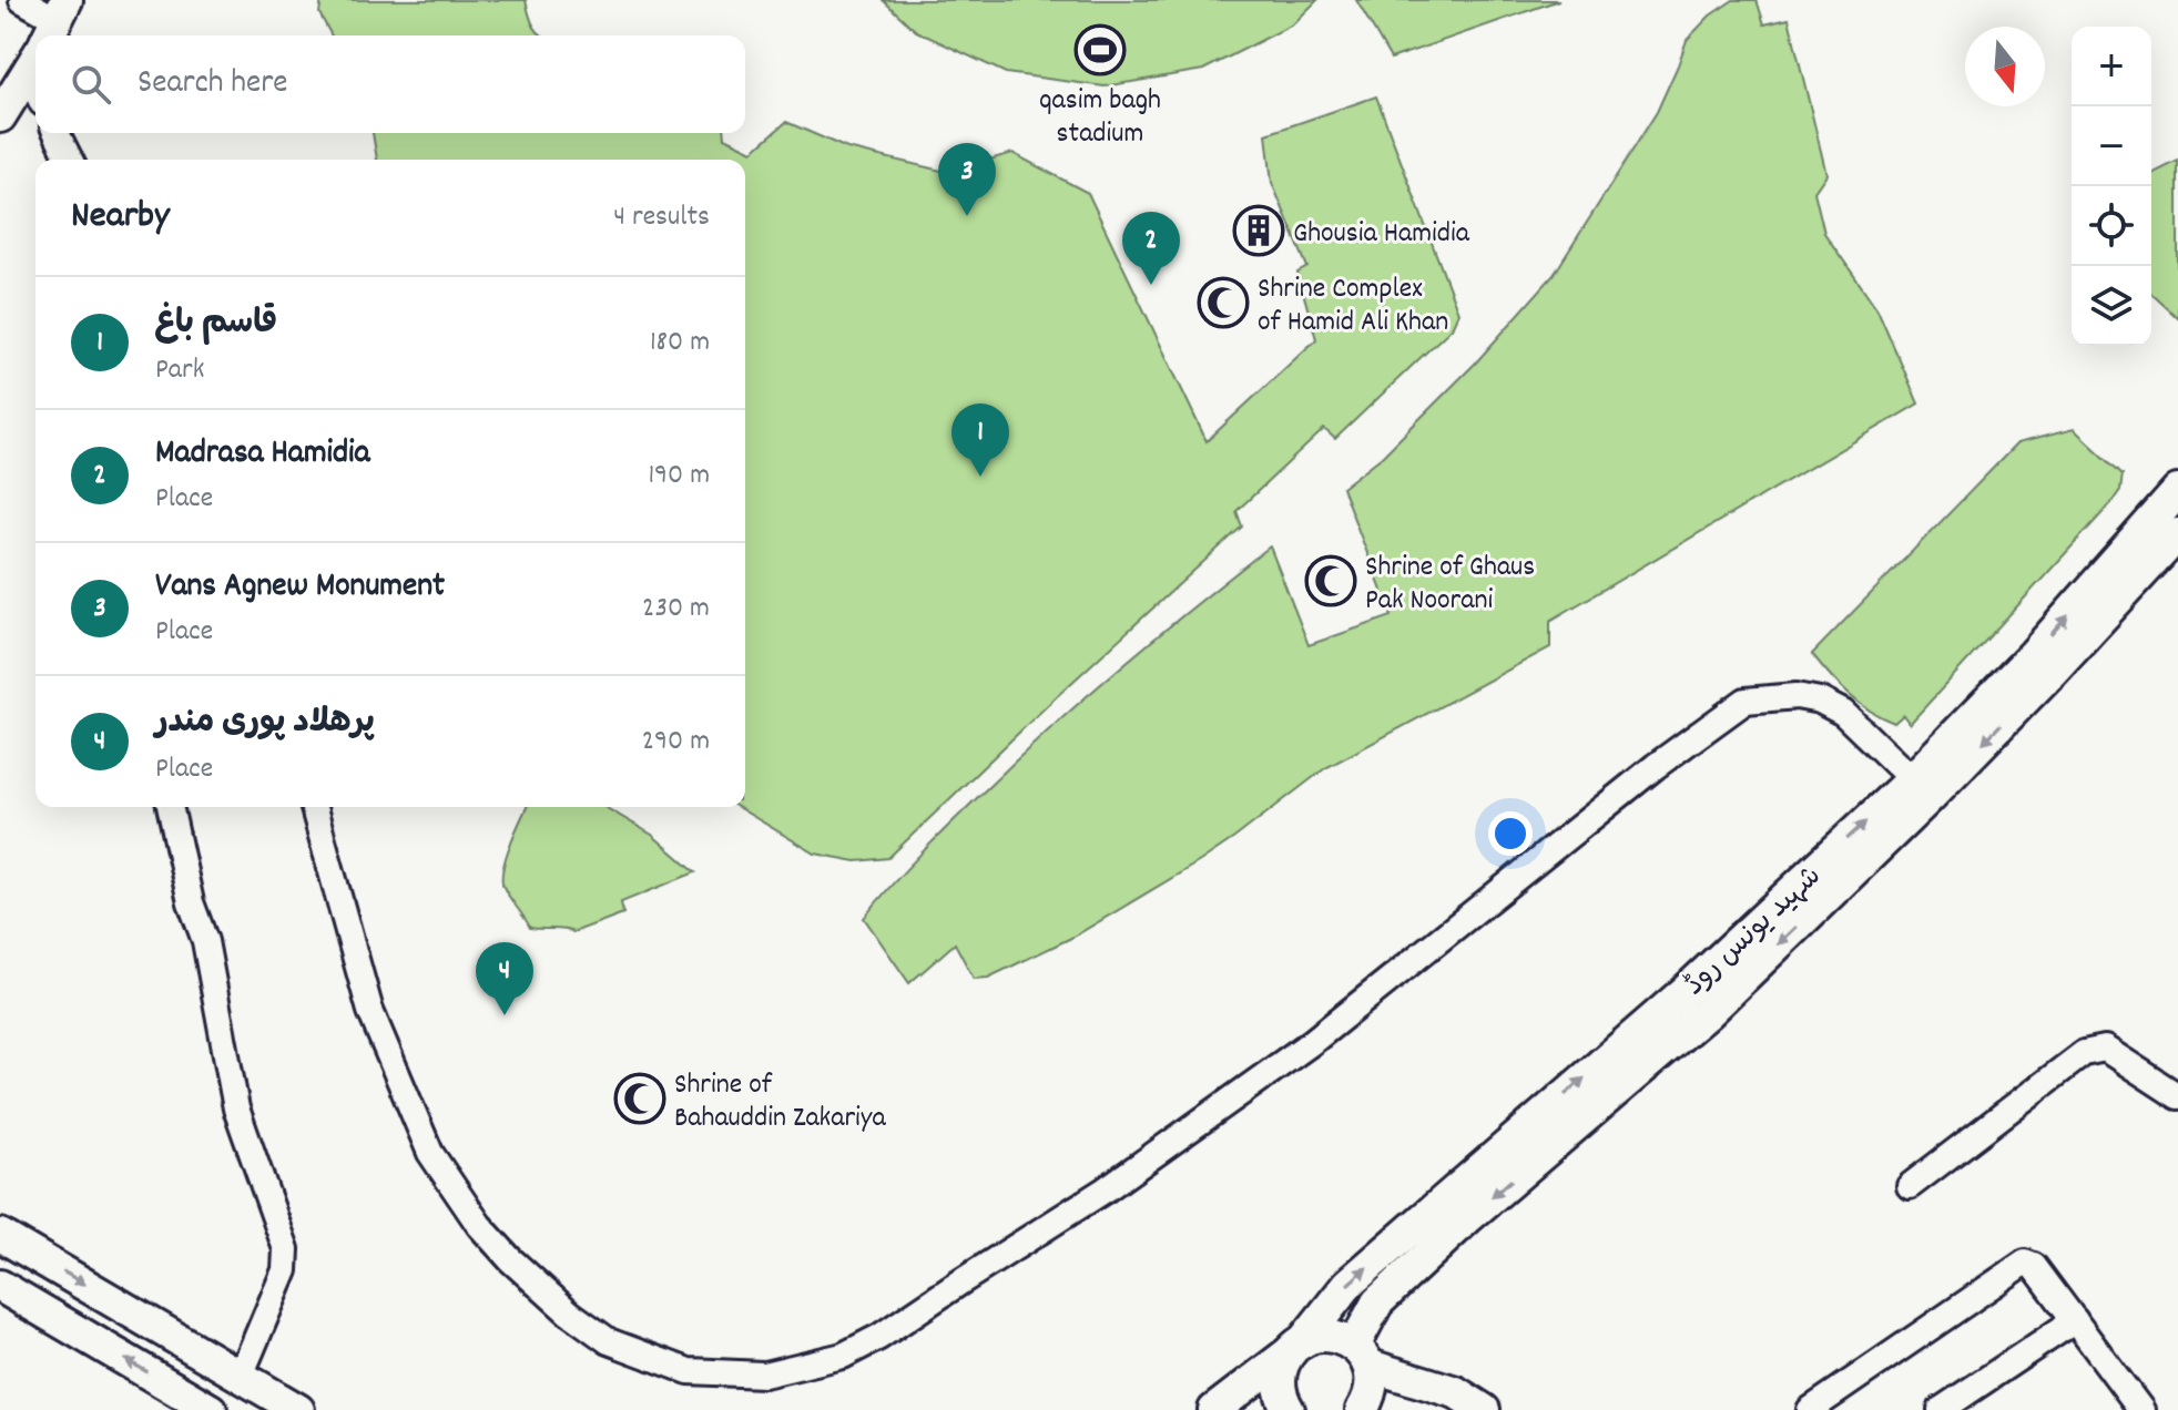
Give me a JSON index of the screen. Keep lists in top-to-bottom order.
{
  "streets": {
    "main road": ["شہید یونس روڈ"]
  },
  "places": {
    "sports": ["qasim bagh stadium"],
    "building": ["Ghousia Hamidia"],
    "mosque": ["Shrine Complex of Hamid Ali Khan", "Shrine of Ghaus Pak Noorani", "Shrine of Bahauddin Zakariya"]
  },
  "north": "bottom",
  "page": {
    "map_buttons": ["+", "−"],
    "search": "Search here",
    "pins": [
      "3",
      "2",
      "1",
      "4"
    ],
    "heading": ["Nearby", "4 results"],
    "list": [
      {
        "mark": "1",
        "name": "قاسم باغ",
        "note": "Park",
        "value": "180 m"
      },
      {
        "mark": "2",
        "name": "Madrasa Hamidia",
        "note": "Place",
        "value": "190 m"
      },
      {
        "mark": "3",
        "name": "Vans Agnew Monument",
        "note": "Place",
        "value": "230 m"
      },
      {
        "mark": "4",
        "name": "پرھلاد پوری مندر",
        "note": "Place",
        "value": "290 m"
      }
    ]
  }
}
